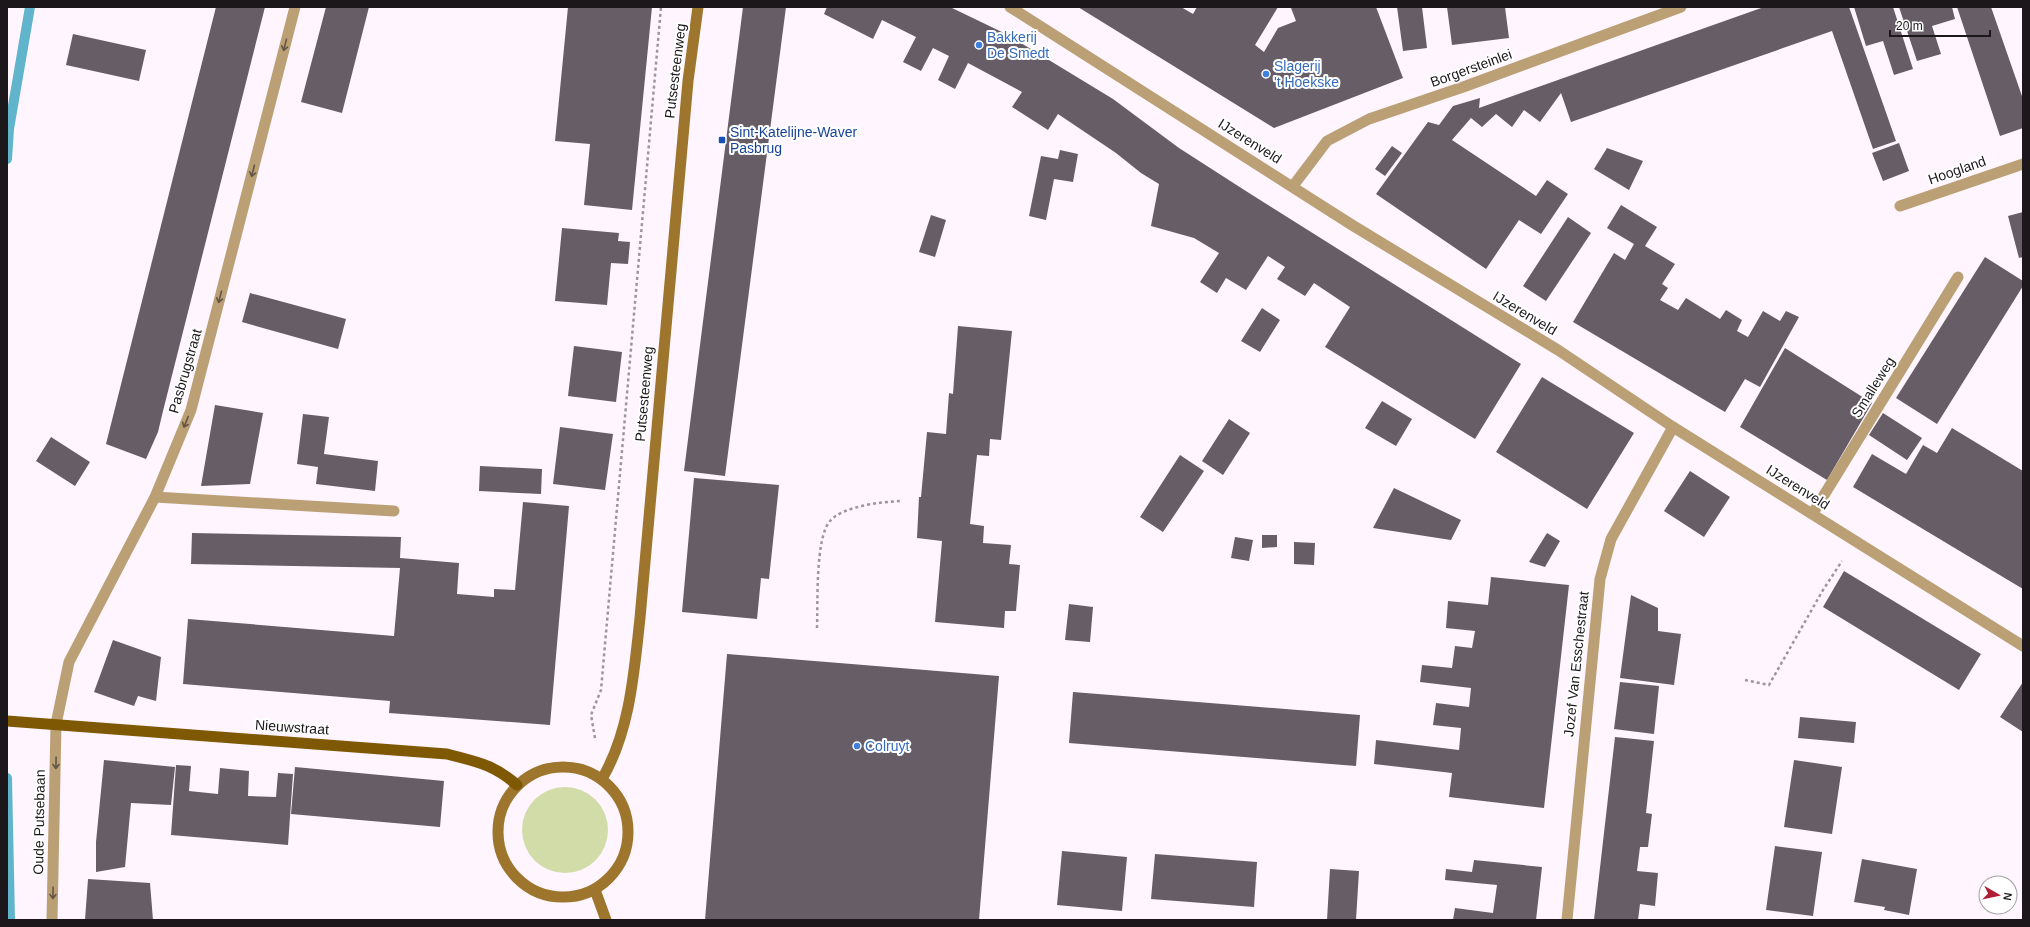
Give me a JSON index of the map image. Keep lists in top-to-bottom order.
{
  "streets": {
    "main road": ["Putsesteenweg", "Nieuwstraat"],
    "street": [
      "Borgersteinlei",
      "IJzerenveld",
      "Hoogland",
      "Pasbrugstraat",
      "Smalleweg",
      "Jozef Van Esschestraat",
      "Oude Putsebaan"
    ]
  },
  "crossings": [
    ["Borgersteinlei", "IJzerenveld"],
    ["Putsesteenweg", "Nieuwstraat"],
    ["IJzerenveld", "Smalleweg"],
    ["IJzerenveld", "Jozef Van Esschestraat"],
    ["Pasbrugstraat", "Nieuwstraat"],
    ["Pasbrugstraat", "Oude Putsebaan"],
    ["Nieuwstraat", "Oude Putsebaan"]
  ],
  "one_way": ["Pasbrugstraat", "Oude Putsebaan"],
  "places": {
    "other": ["Bakkerij De Smedt", "Slagerij 't Hoekske", "Colruyt"],
    "transit": ["Sint-Katelijne-Waver Pasbrug"]
  },
  "scale_bar": "20 m",
  "north": "right"
}
